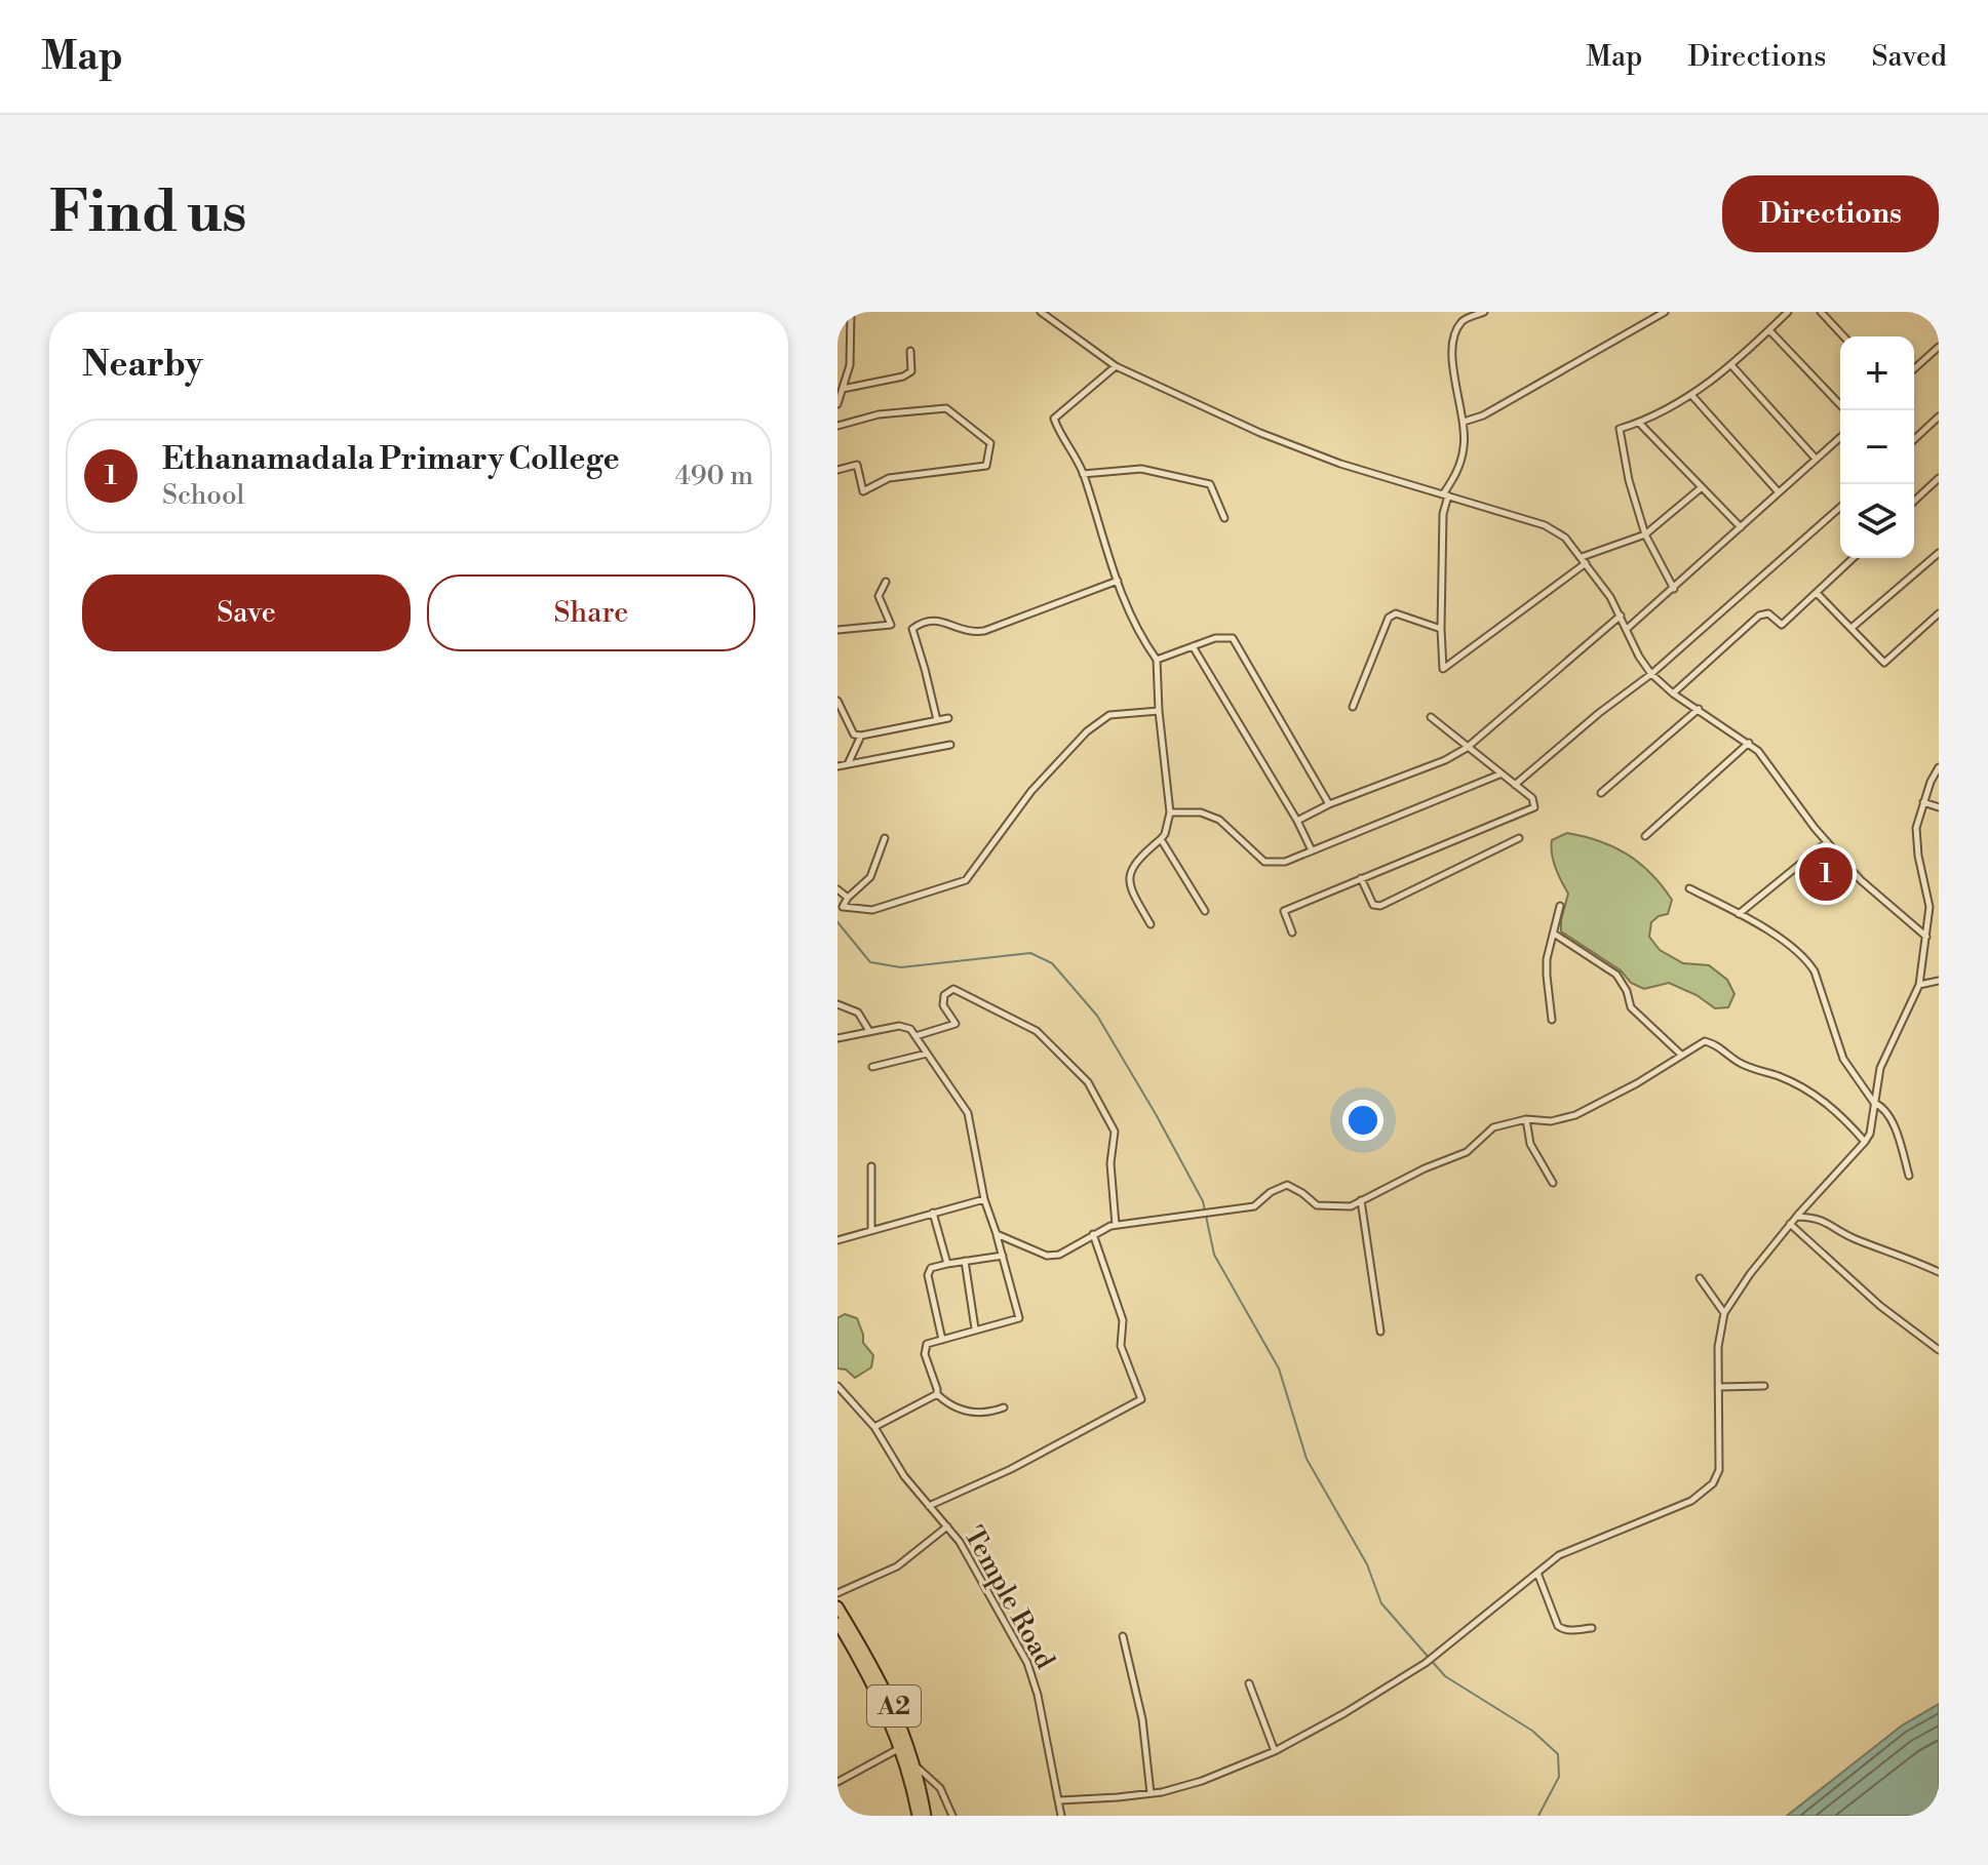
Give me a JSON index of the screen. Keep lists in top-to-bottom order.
{
  "streets": {
    "highway": ["A2"],
    "street": ["Temple Road"]
  },
  "page": {
    "header": "Map",
    "nav": ["Map", "Directions", "Saved"],
    "buttons": [
      "Directions",
      ["Save", "Share"]
    ],
    "title": "Find us",
    "heading": "Nearby",
    "map_buttons": ["+", "−"],
    "list": [
      {
        "mark": "1",
        "name": "Ethanamadala Primary College",
        "note": "School",
        "value": "490 m"
      }
    ],
    "pins": "1"
  }
}
